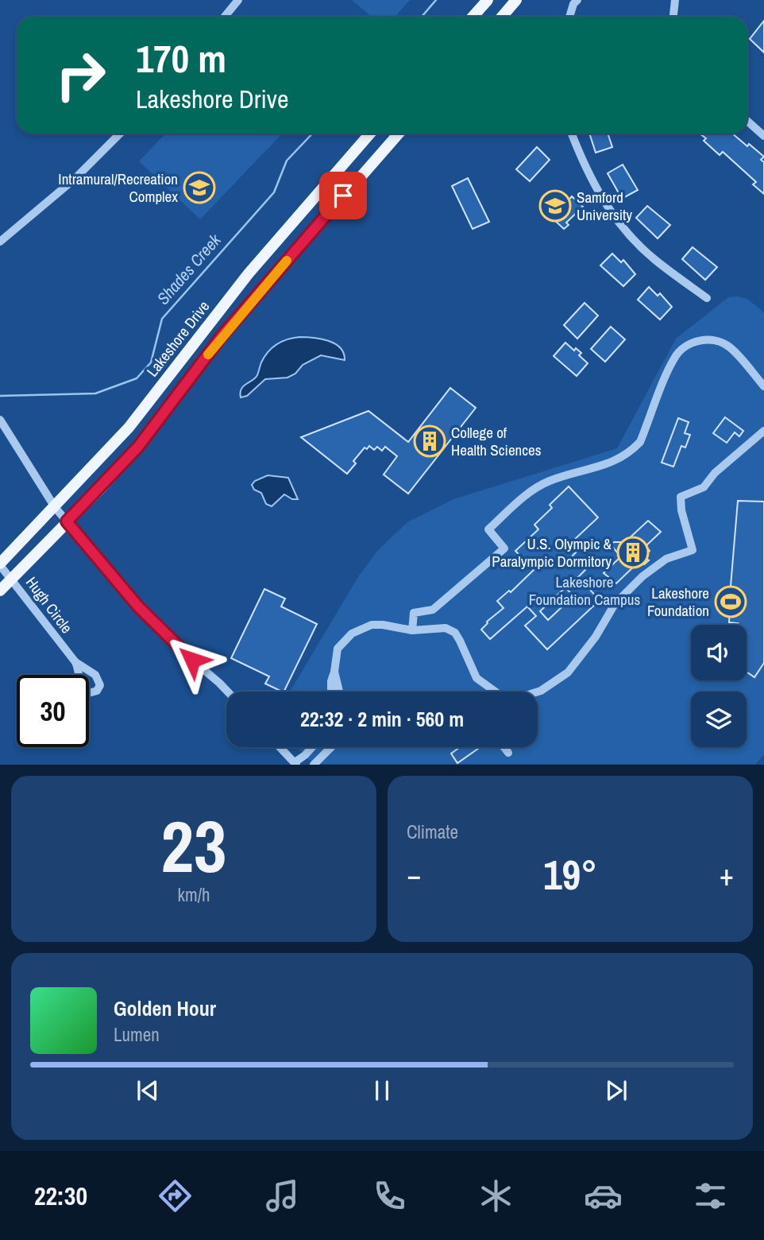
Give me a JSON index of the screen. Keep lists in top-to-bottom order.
{
  "streets": {
    "main road": ["Lakeshore Drive"],
    "street": ["Hugh Circle"]
  },
  "crossings": [
    ["Lakeshore Drive", "Hugh Circle"]
  ],
  "water": ["Shades Creek"],
  "parks": ["Lakeshore Foundation Campus"],
  "places": {
    "school or university": ["Intramural/Recreation Complex", "Samford University"],
    "building": ["College of Health Sciences", "U.S. Olympic & Paralympic Dormitory"],
    "sports": ["Lakeshore Foundation"]
  },
  "page": {
    "turn": ["170 m", "Lakeshore Drive"],
    "limit": "30",
    "trip": "22:32 · 2 min · 560 m",
    "tile": [
      ["23", "km/h"],
      "Climate"
    ],
    "heat": ["−", "19°", "+"],
    "song": ["Golden Hour", "Lumen"],
    "tabs": "22:30"
  }
}
